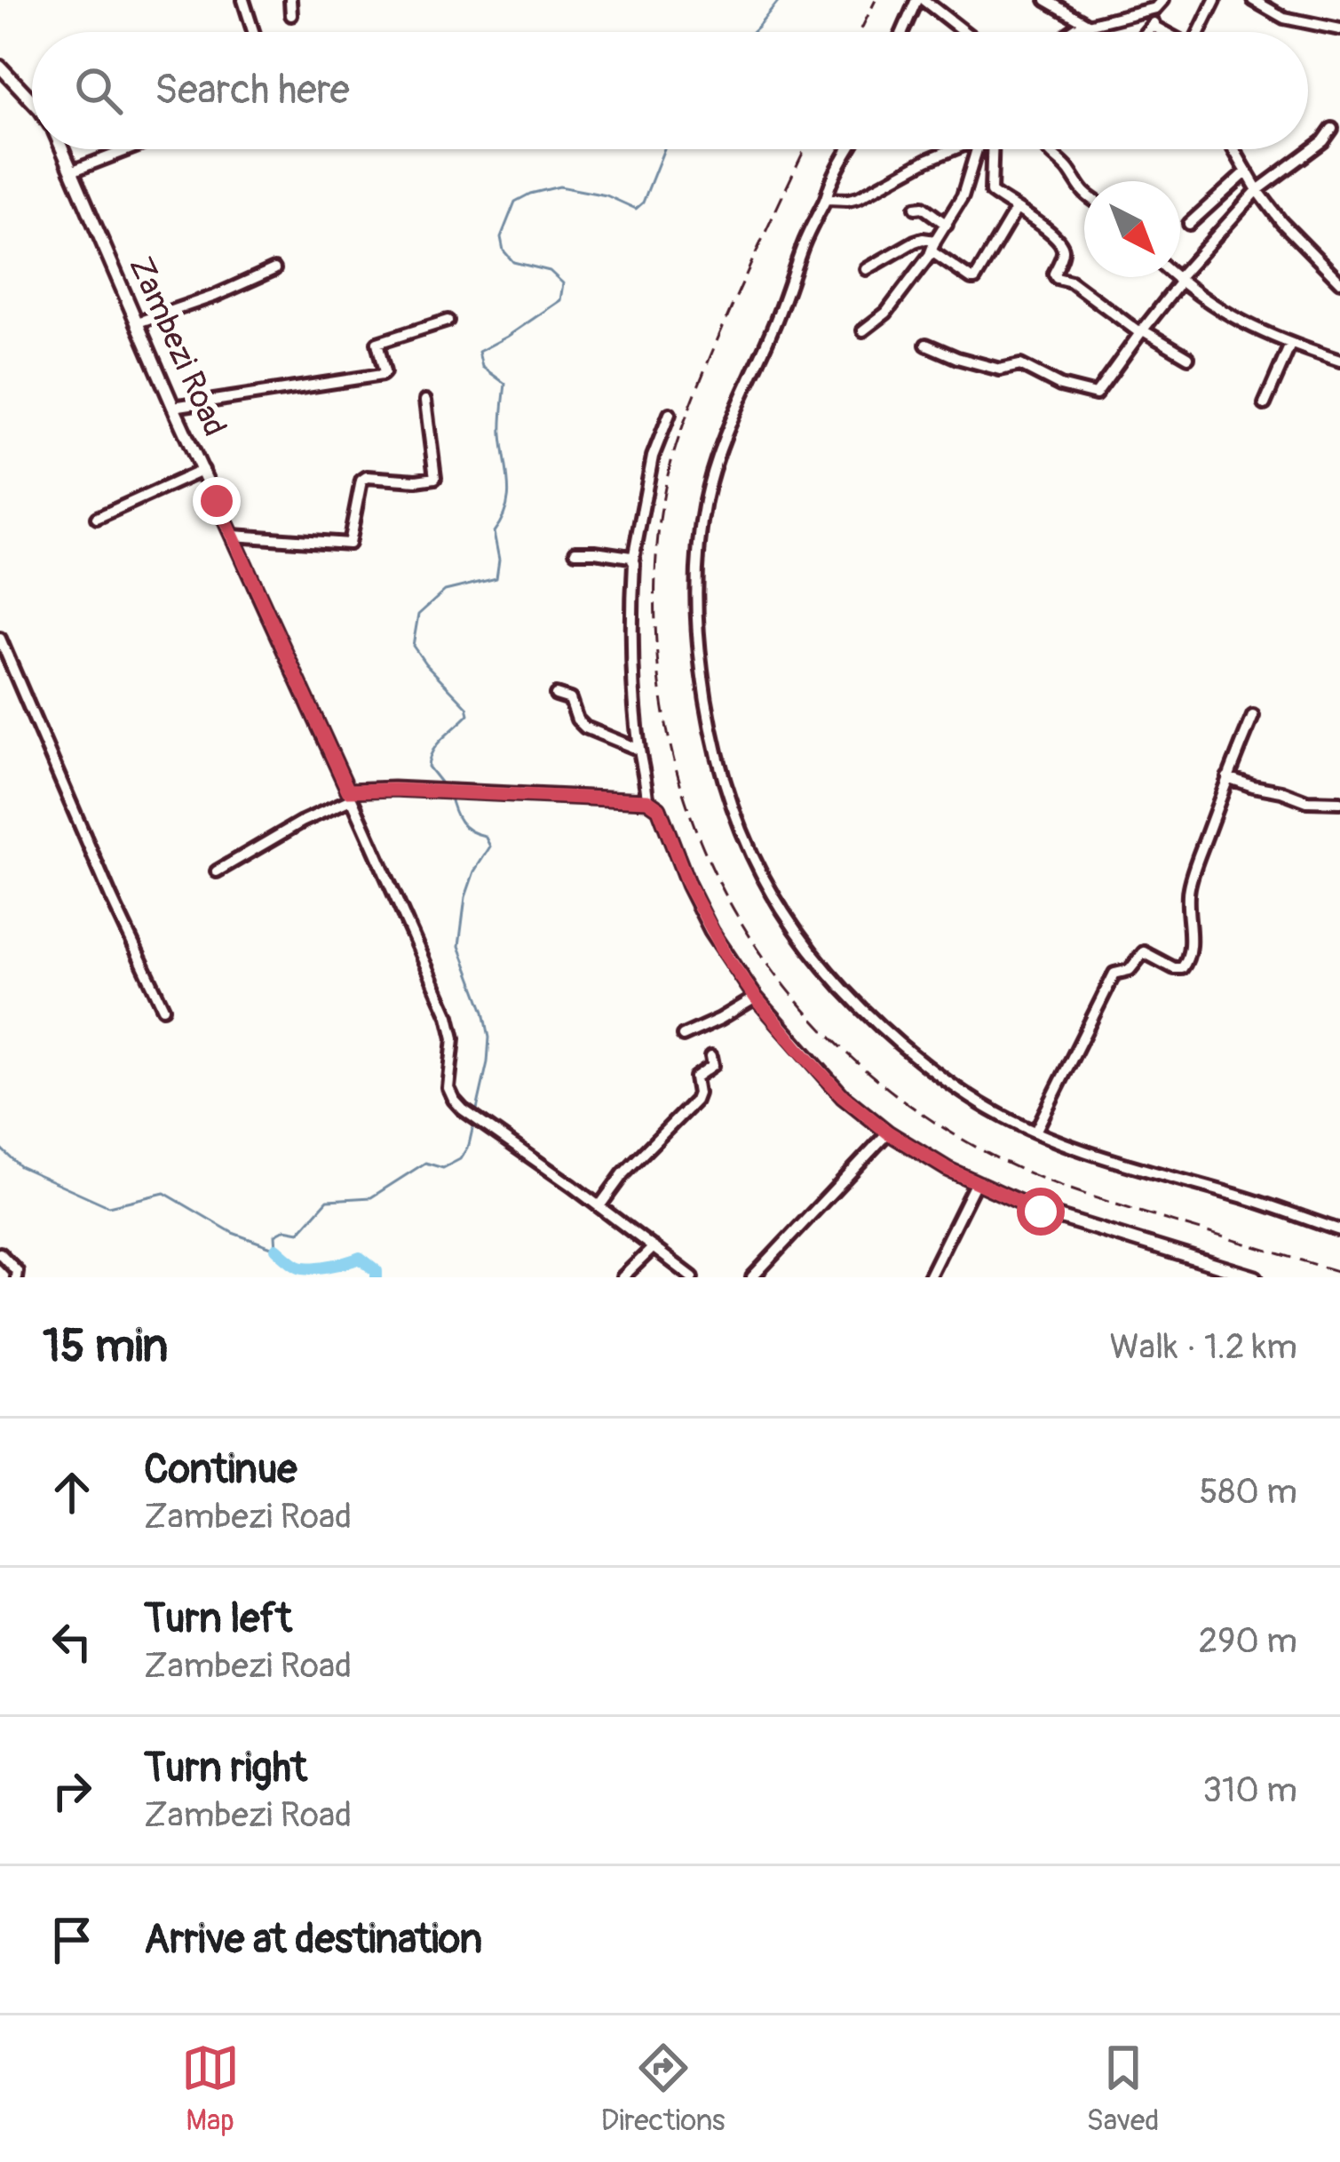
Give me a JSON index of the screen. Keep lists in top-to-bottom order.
{
  "streets": {
    "main road": ["Zambezi Road"]
  },
  "north": "bottom right",
  "page": {
    "search": "Search here",
    "heading": ["15 min", "Walk · 1.2 km"],
    "list": [
      ["Continue", "Zambezi Road", "580 m"],
      ["Turn left", "Zambezi Road", "290 m"],
      ["Turn right", "Zambezi Road", "310 m"],
      "Arrive at destination"
    ],
    "nav": ["Map", "Directions", "Saved"]
  }
}
